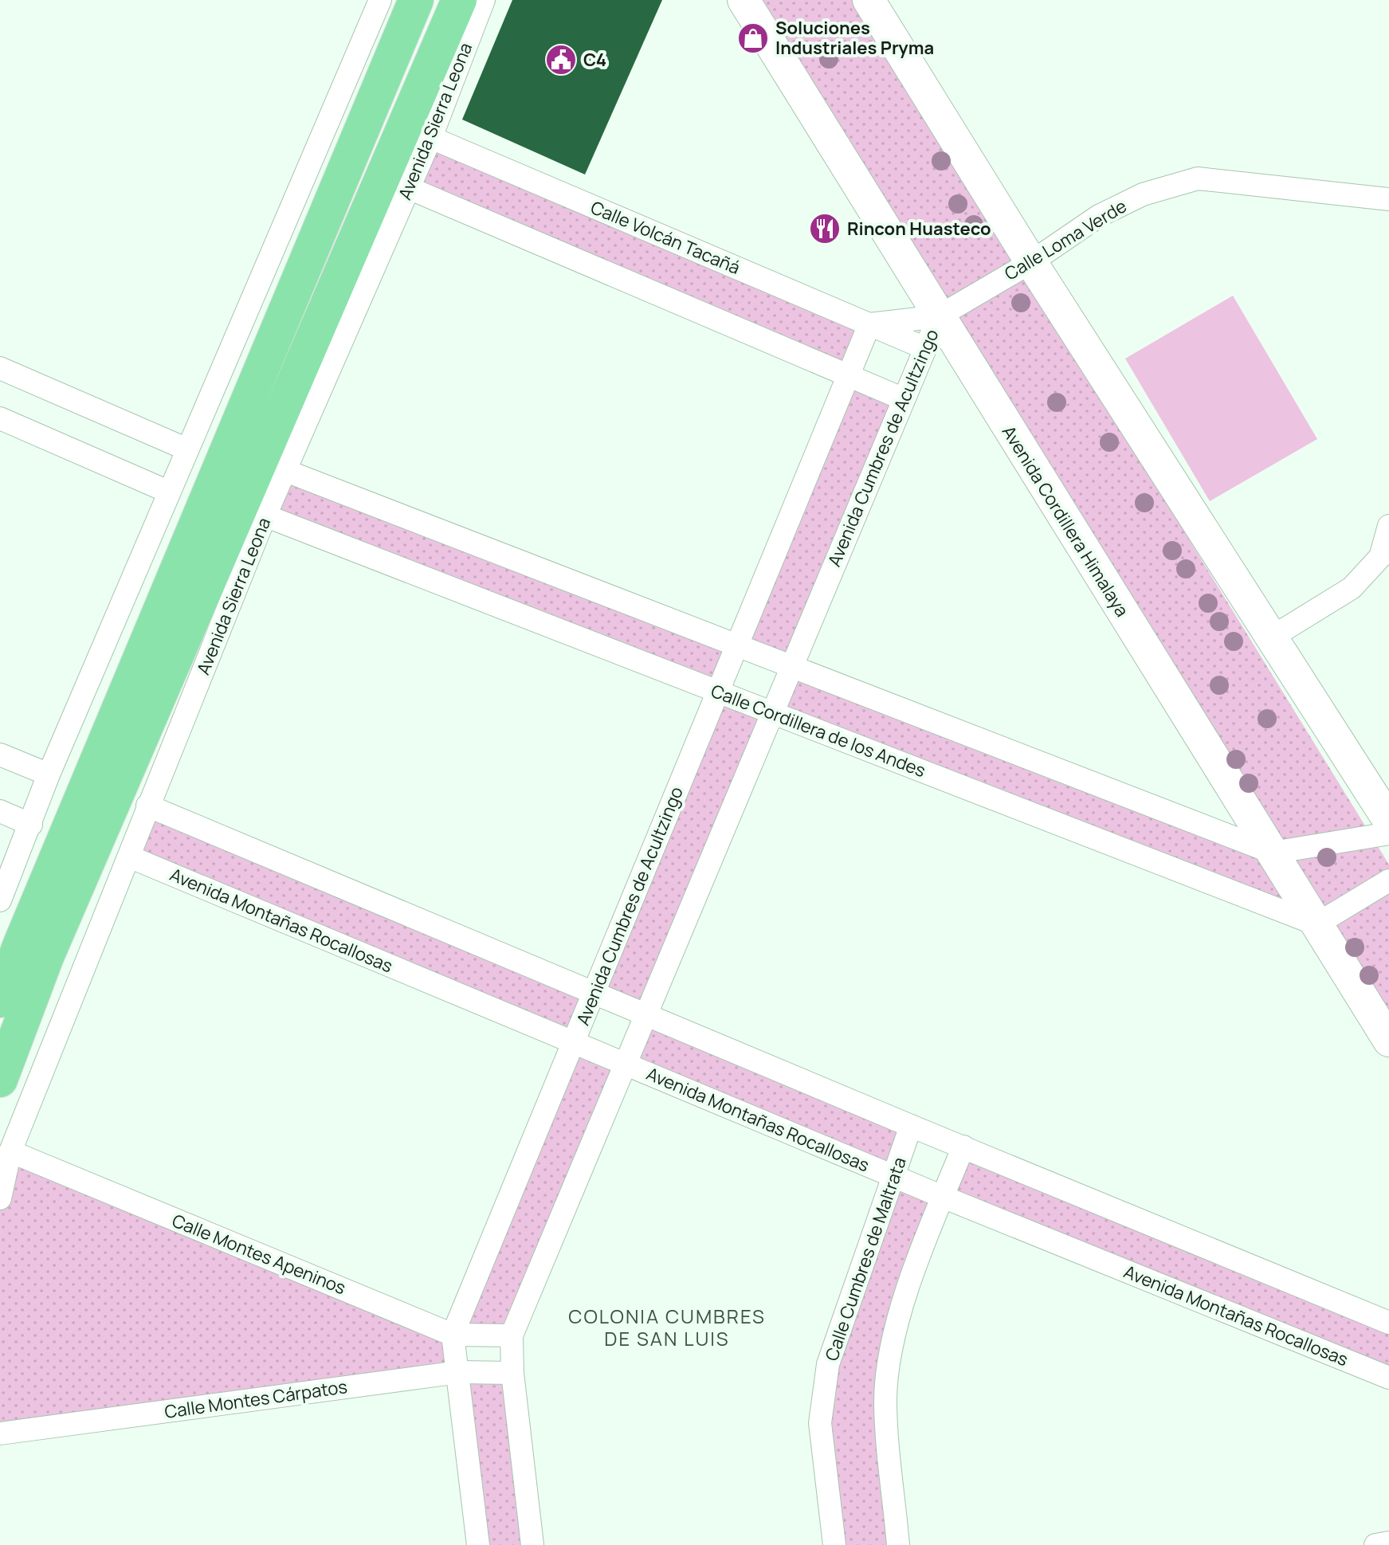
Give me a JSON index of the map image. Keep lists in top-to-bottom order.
{
  "streets": {
    "highway": ["Avenida Sierra Leona"],
    "main road": ["Avenida Cordillera Himalaya"],
    "street": [
      "Calle Volcán Tacañá",
      "Calle Loma Verde",
      "Avenida Cumbres de Acultzingo",
      "Calle Cordillera de los Andes",
      "Avenida Montañas Rocallosas",
      "Calle Montes Apeninos",
      "Calle Cumbres de Maltrata",
      "Calle Montes Cárpatos"
    ]
  },
  "crossings": [
    ["Avenida Sierra Leona", "Calle Volcán Tacañá"],
    ["Avenida Sierra Leona", "Calle Cordillera de los Andes"],
    ["Avenida Sierra Leona", "Avenida Montañas Rocallosas"],
    ["Avenida Sierra Leona", "Calle Montes Apeninos"],
    ["Calle Volcán Tacañá", "Avenida Cumbres de Acultzingo"],
    ["Calle Loma Verde", "Avenida Cumbres de Acultzingo"],
    ["Calle Loma Verde", "Avenida Cordillera Himalaya"],
    ["Avenida Cumbres de Acultzingo", "Avenida Cordillera Himalaya"],
    ["Avenida Cumbres de Acultzingo", "Calle Cordillera de los Andes"],
    ["Avenida Cumbres de Acultzingo", "Avenida Montañas Rocallosas"],
    ["Avenida Cumbres de Acultzingo", "Calle Montes Apeninos"],
    ["Avenida Cumbres de Acultzingo", "Calle Montes Cárpatos"],
    ["Avenida Cordillera Himalaya", "Calle Cordillera de los Andes"],
    ["Avenida Montañas Rocallosas", "Calle Cumbres de Maltrata"]
  ],
  "districts": ["COLONIA CUMBRES DE SAN LUIS"],
  "places": {
    "shop": ["Soluciones Industriales Pryma"],
    "public building": ["C4"],
    "restaurant": ["Rincon Huasteco"]
  }
}
